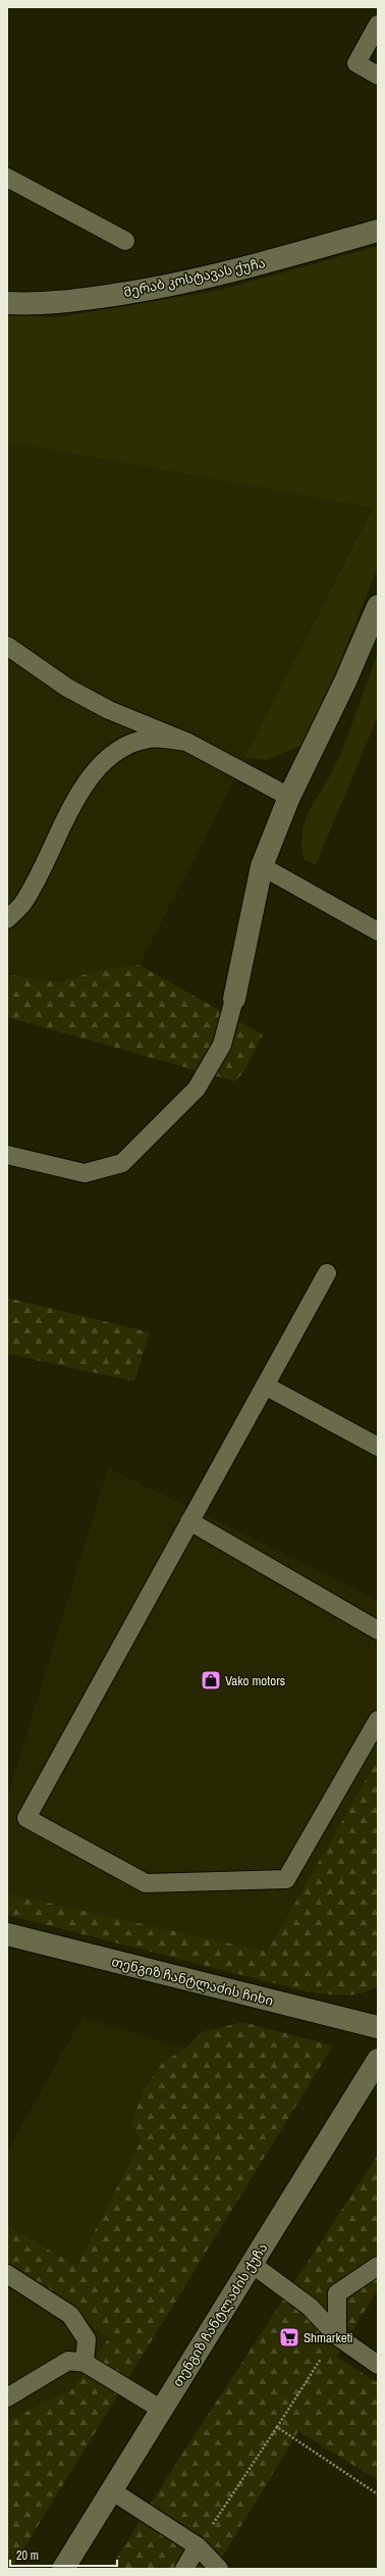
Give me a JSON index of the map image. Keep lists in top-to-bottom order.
{
  "streets": {
    "street": ["მერაბ კოსტავას ქუჩა", "თენგიზ ჩანტლაძის ჩიხი", "თენგიზ ჩანტლაძის ქუჩა"]
  },
  "places": {
    "shop": ["Vako motors"],
    "supermarket": ["Shmarketi"]
  },
  "scale_bar": "20 m"
}
